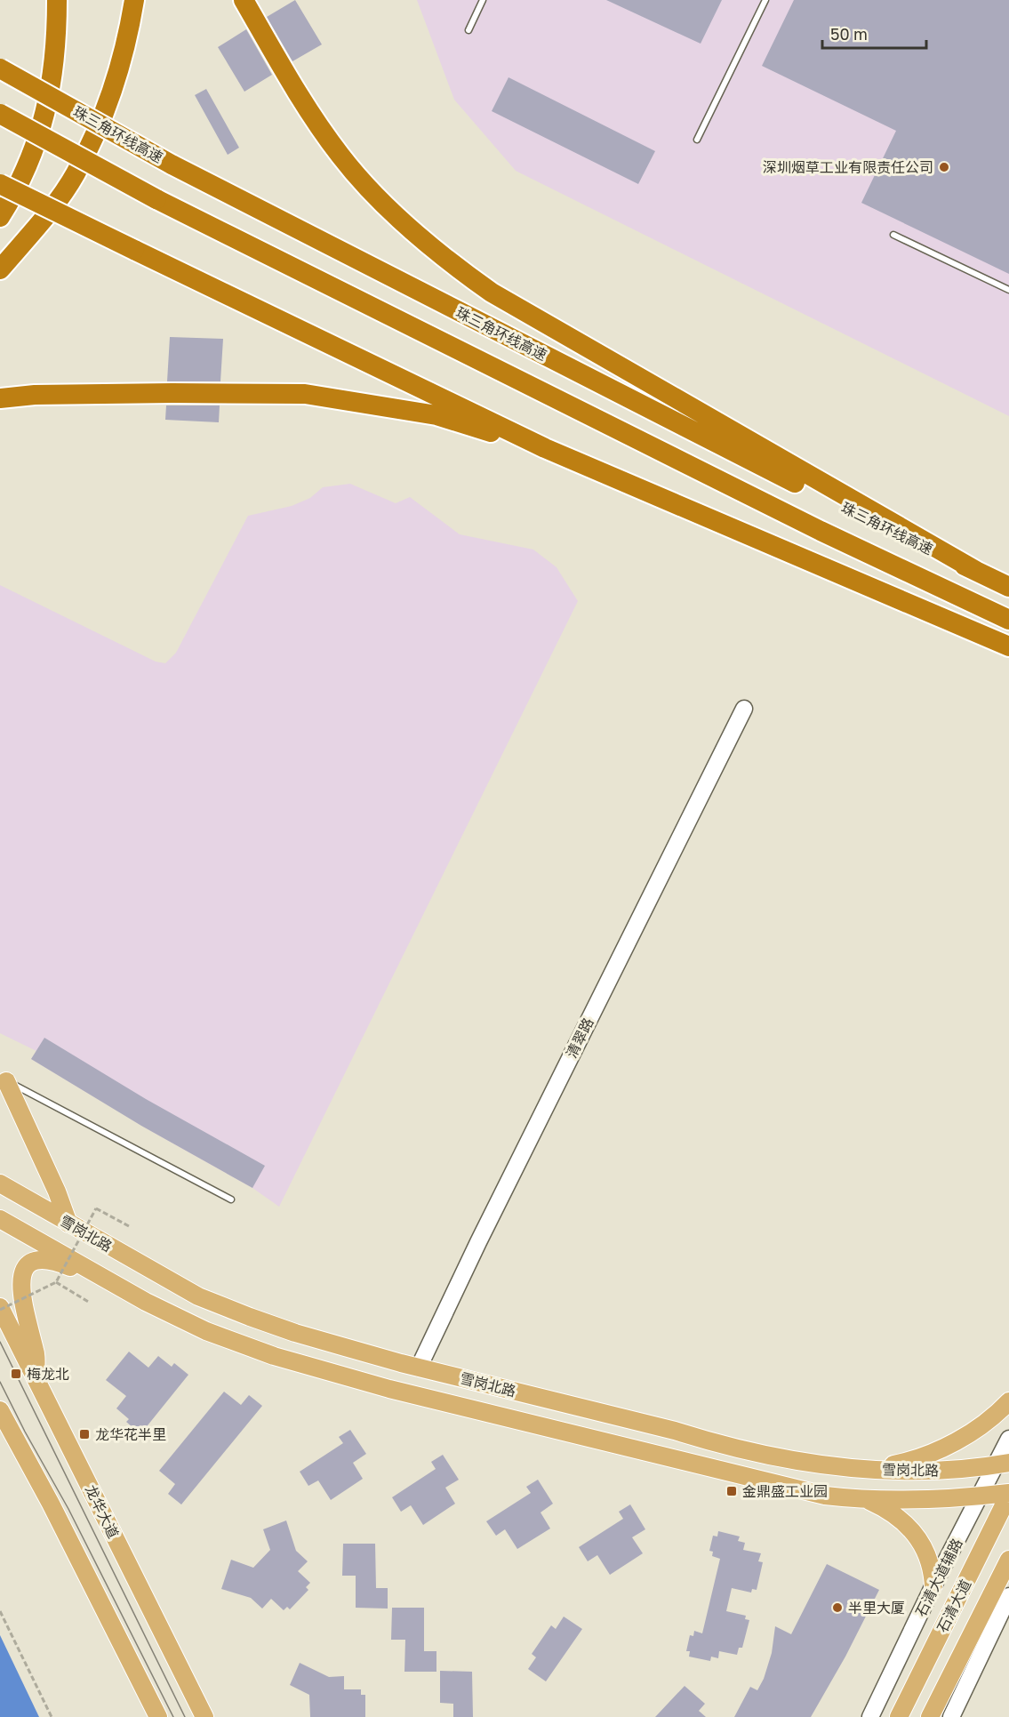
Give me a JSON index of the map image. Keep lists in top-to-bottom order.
{
  "streets": {
    "highway": ["珠三角环线高速"],
    "main road": ["雪岗北路", "龙华大道", "石清大道"],
    "street": ["清翠路", "石清大道辅路"]
  },
  "crossings": [
    ["清翠路", "雪岗北路"],
    ["雪岗北路", "石清大道辅路"],
    ["雪岗北路", "石清大道"]
  ],
  "places": {
    "other": ["深圳烟草工业有限责任公司", "半里大厦"],
    "transit": ["梅龙北", "龙华花半里", "金鼎盛工业园"]
  },
  "scale_bar": "50 m"
}
